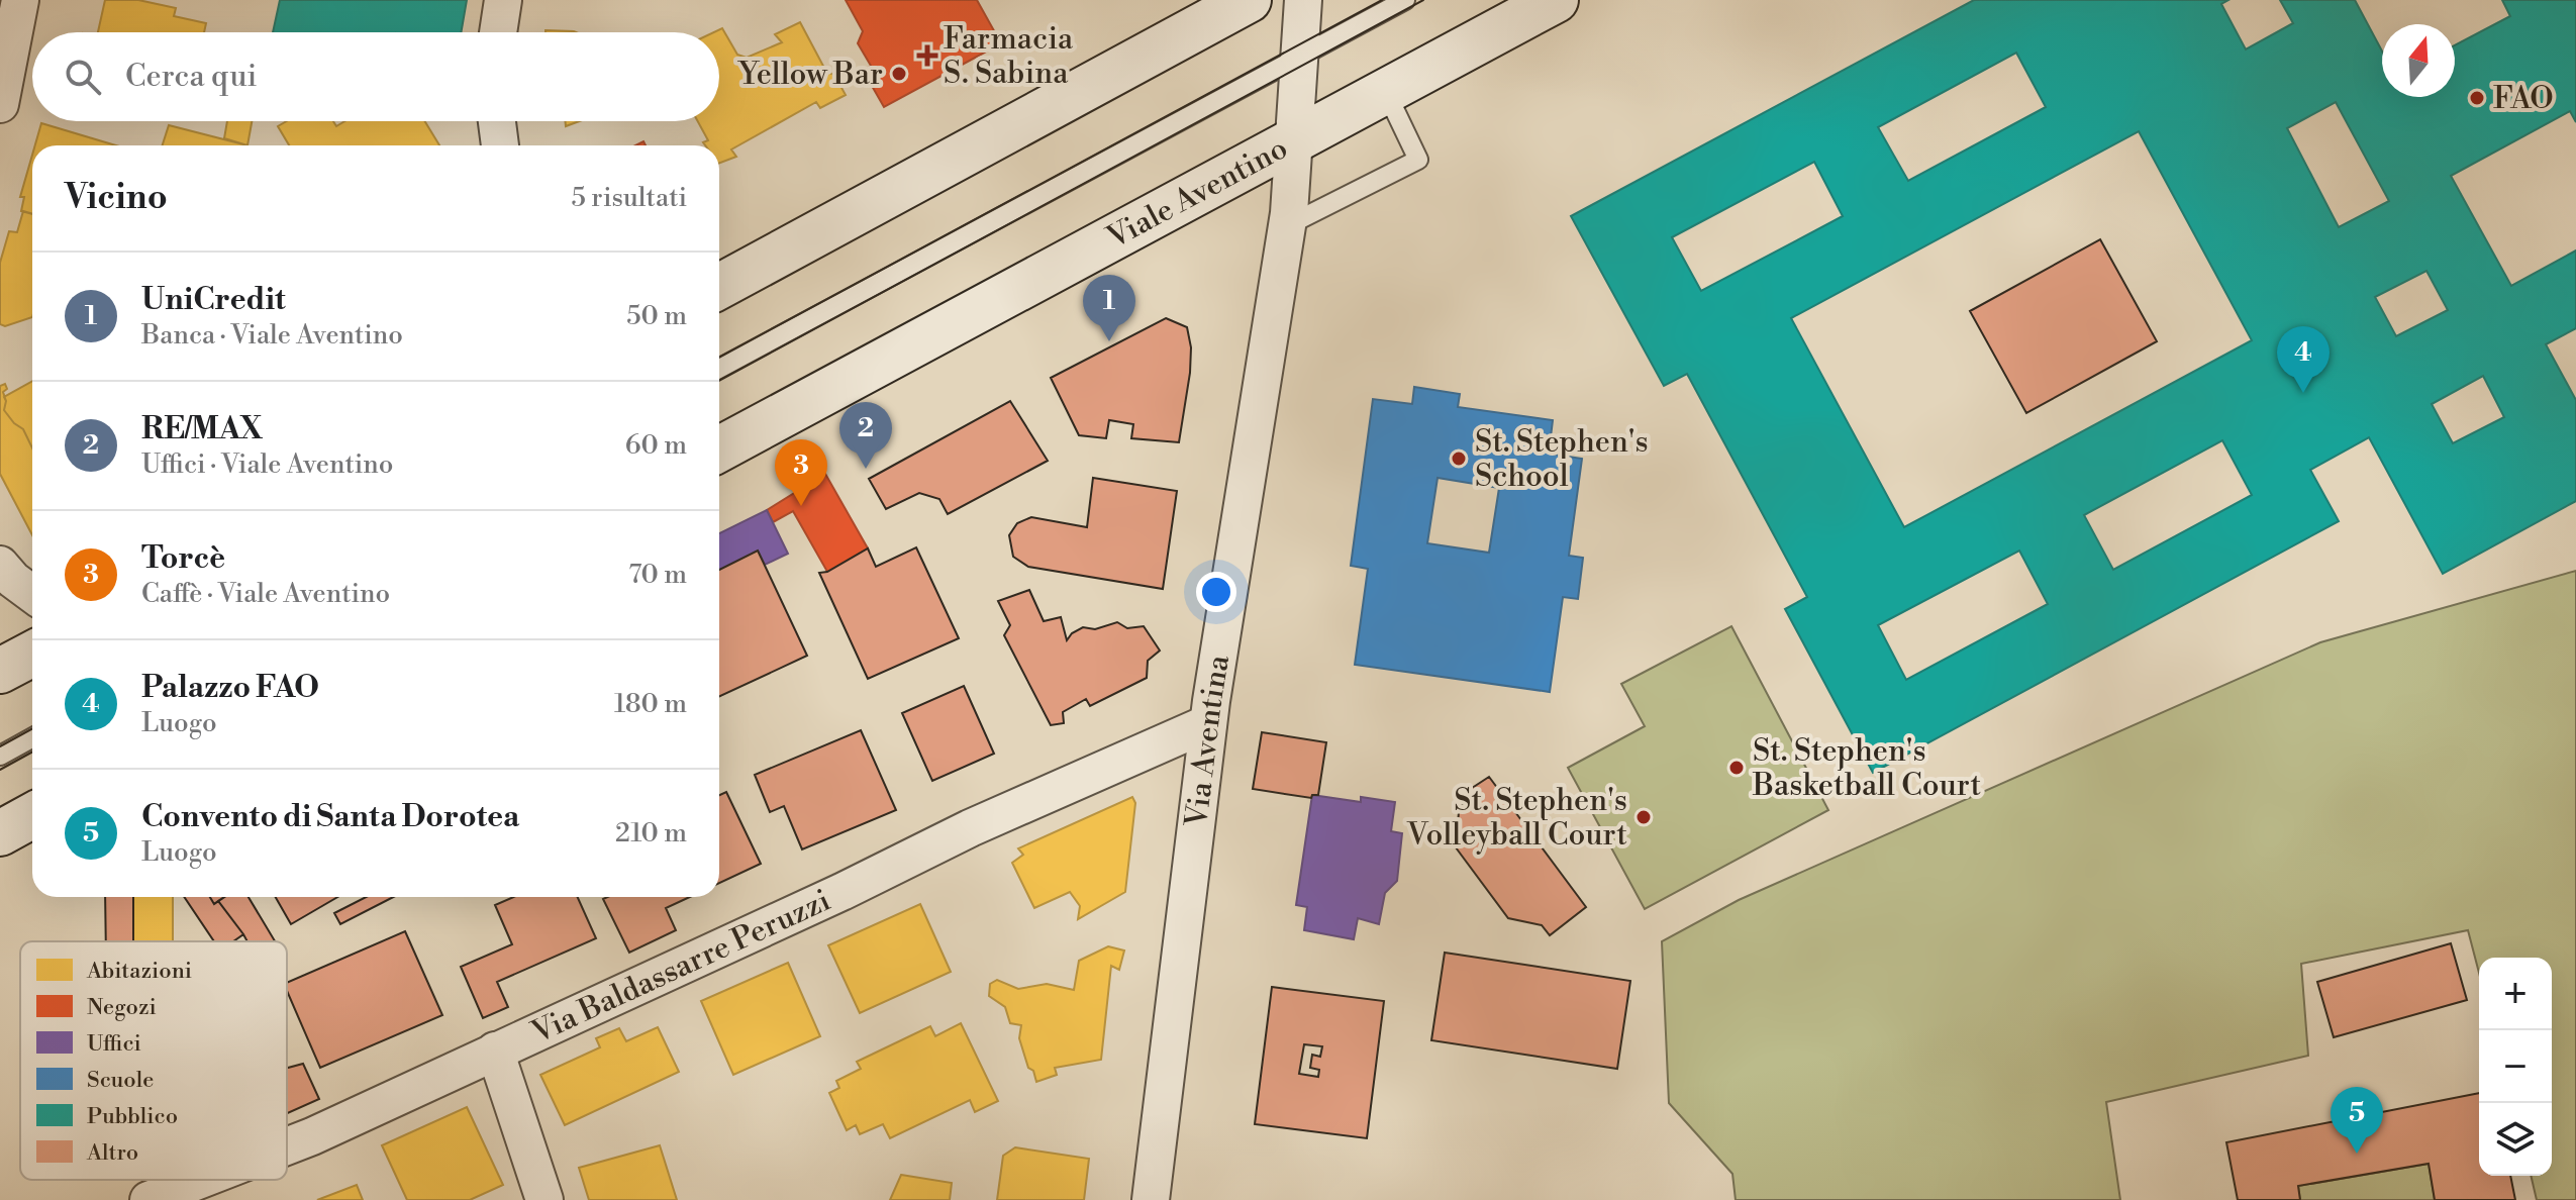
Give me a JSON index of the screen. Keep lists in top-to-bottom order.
{
  "streets": {
    "main road": ["Viale Aventino"],
    "street": ["Via Aventina", "Via Baldassarre Peruzzi"]
  },
  "crossings": [
    ["Viale Aventino", "Via Aventina"],
    ["Via Aventina", "Via Baldassarre Peruzzi"]
  ],
  "places": {
    "health": ["Farmacia S. Sabina"],
    "other": [
      "Yellow Bar",
      "FAO",
      "St. Stephen's School",
      "St. Stephen's Basketball Court",
      "St. Stephen's Volleyball Court"
    ]
  },
  "legend": [
    "Abitazioni",
    "Negozi",
    "Uffici",
    "Scuole",
    "Pubblico",
    "Altro"
  ],
  "north": "top",
  "page": {
    "search": "Cerca qui",
    "heading": ["Vicino", "5 risultati"],
    "list": [
      {
        "mark": "1",
        "name": "UniCredit",
        "note": "Banca · Viale Aventino",
        "value": "50 m"
      },
      {
        "mark": "2",
        "name": "RE/MAX",
        "note": "Uffici · Viale Aventino",
        "value": "60 m"
      },
      {
        "mark": "3",
        "name": "Torcè",
        "note": "Caffè · Viale Aventino",
        "value": "70 m"
      },
      {
        "mark": "4",
        "name": "Palazzo FAO",
        "note": "Luogo",
        "value": "180 m"
      },
      {
        "mark": "5",
        "name": "Convento di Santa Dorotea",
        "note": "Luogo",
        "value": "210 m"
      }
    ],
    "pins": [
      "1",
      "4",
      "2",
      "3",
      "5"
    ],
    "map_buttons": ["+", "−"]
  }
}
